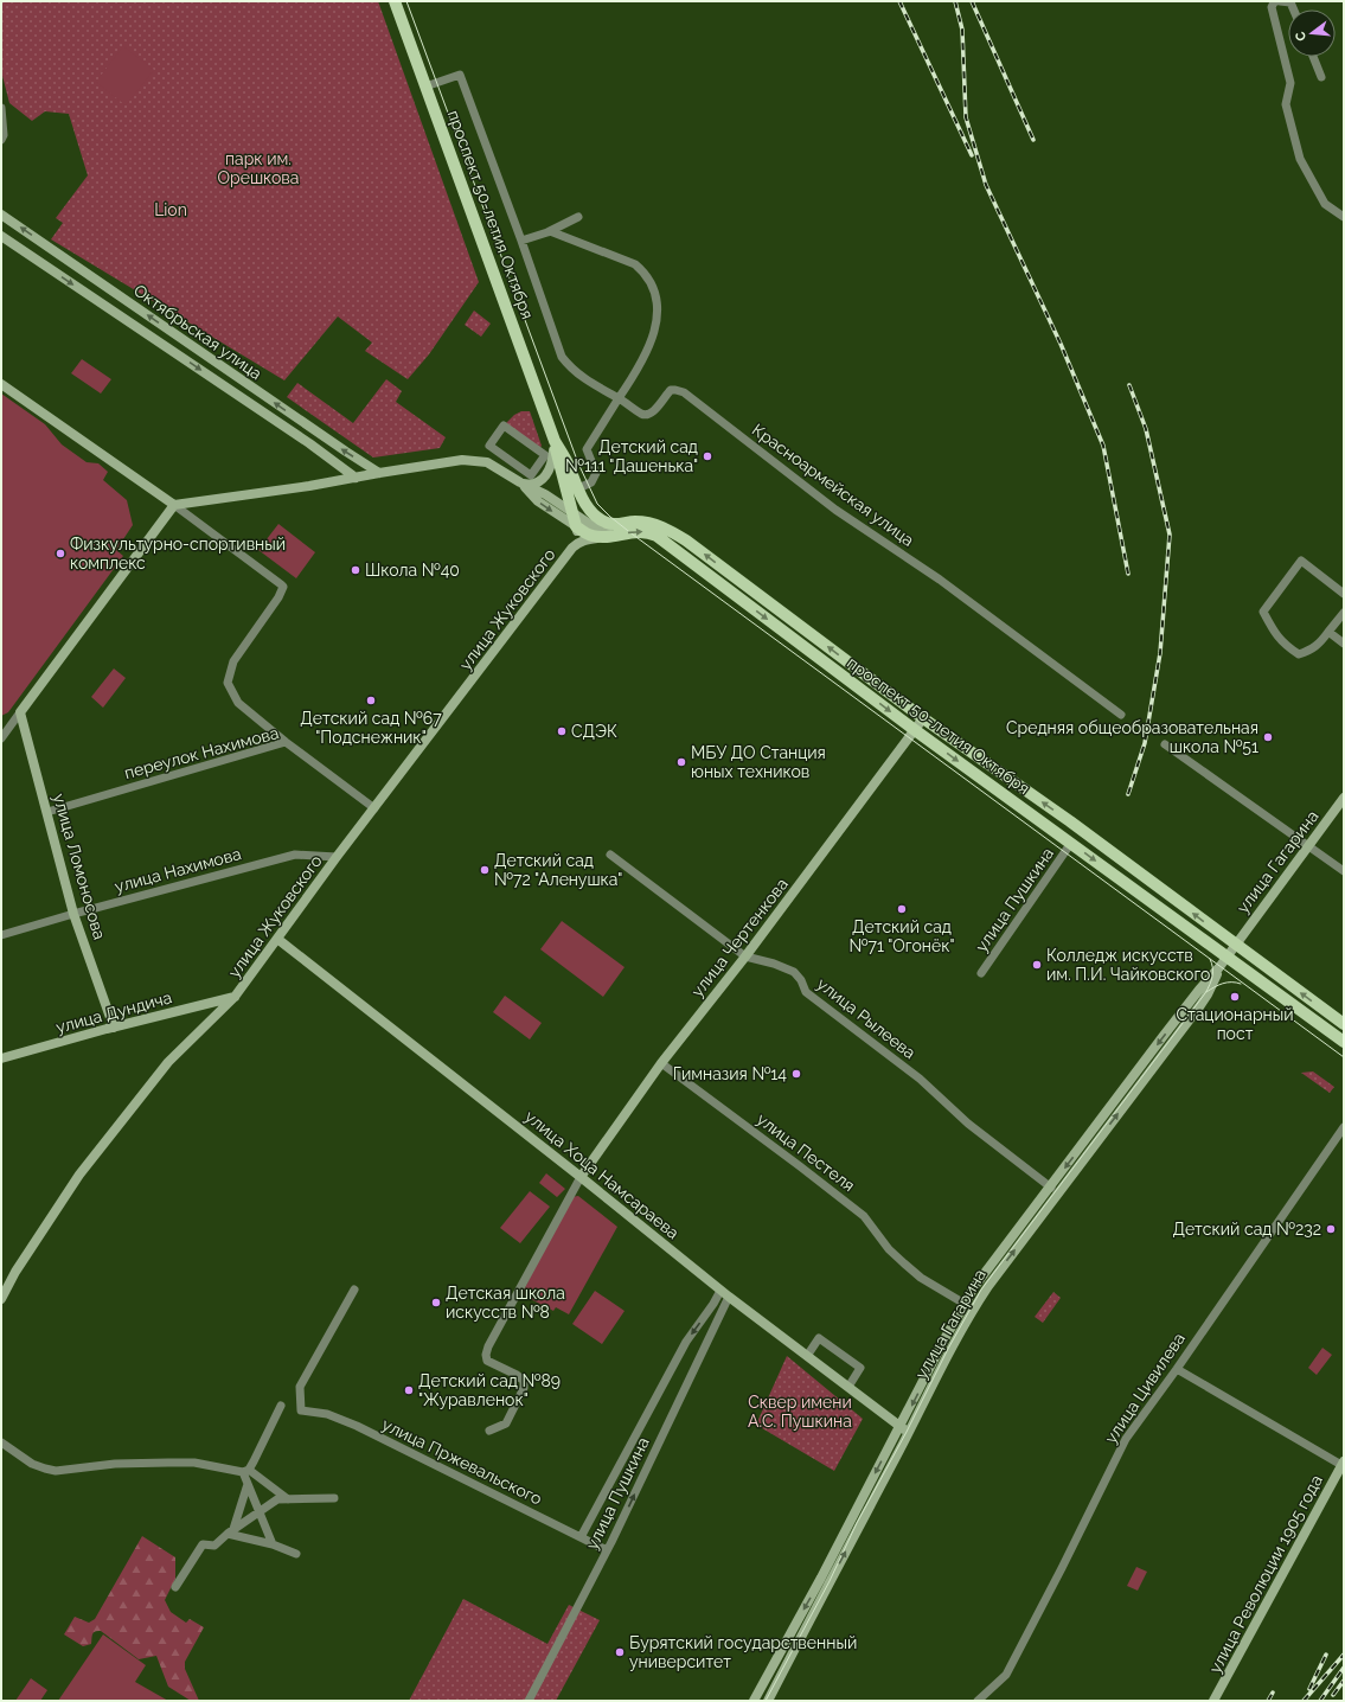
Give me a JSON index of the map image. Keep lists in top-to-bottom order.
{
  "streets": {
    "main road": ["проспект 50-летия Октября"],
    "street": [
      "Октябрьская улица",
      "Красноармейская улица",
      "улица Жуковского",
      "переулок Нахимова",
      "улица Гагарина",
      "улица Ломоносова",
      "улица Нахимова",
      "улица Пушкина",
      "улица Чертенкова",
      "улица Дундича",
      "улица Рылеева",
      "улица Пестеля",
      "улица Хоца Намсараева",
      "улица Цивилева",
      "улица Пржевальского",
      "улица Революции 1905 года"
    ]
  },
  "crossings": [
    ["проспект 50-летия Октября", "улица Гагарина"],
    ["проспект 50-летия Октября", "улица Пушкина"],
    ["проспект 50-летия Октября", "улица Чертенкова"],
    ["улица Жуковского", "переулок Нахимова"],
    ["улица Жуковского", "улица Нахимова"],
    ["улица Жуковского", "улица Дундича"],
    ["улица Жуковского", "улица Хоца Намсараева"],
    ["переулок Нахимова", "улица Ломоносова"],
    ["улица Гагарина", "улица Рылеева"],
    ["улица Гагарина", "улица Пестеля"],
    ["улица Гагарина", "улица Хоца Намсараева"],
    ["улица Ломоносова", "улица Нахимова"],
    ["улица Ломоносова", "улица Дундича"],
    ["улица Пушкина", "улица Хоца Намсараева"],
    ["улица Пушкина", "улица Пржевальского"],
    ["улица Чертенкова", "улица Рылеева"],
    ["улица Чертенкова", "улица Пестеля"],
    ["улица Чертенкова", "улица Хоца Намсараева"]
  ],
  "parks": ["парк им. Орешкова", "Lion", "Сквер имени А.С. Пушкина"],
  "places": [
    "Детский сад №111 \"Дашенька\"",
    "Физкультурно-спортивный комплекс",
    "Школа №40",
    "Детский сад №67 \"Подснежник\"",
    "СДЭК",
    "Средняя общеобразовательная школа №51",
    "МБУ ДО Станция юных техников",
    "Детский сад №72 \"Аленушка\"",
    "Детский сад №71 \"Огонёк\"",
    "Колледж искусств им. П.И. Чайковского",
    "Стационарный пост",
    "Гимназия №14",
    "Детский сад №232",
    "Детская школа искусств №8",
    "Детский сад №89 \"Журавленок\"",
    "Бурятский государственный университет"
  ],
  "north": "left"
}
